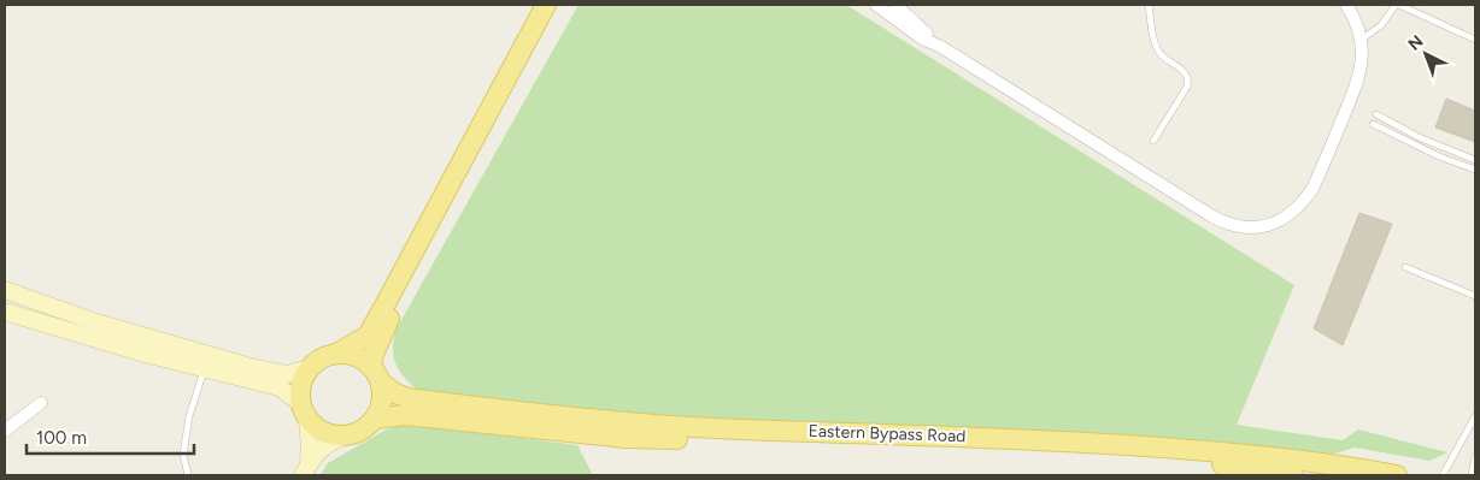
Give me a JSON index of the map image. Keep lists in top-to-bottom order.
{
  "streets": {
    "main road": ["Eastern Bypass Road"]
  },
  "scale_bar": "100 m",
  "north": "top left"
}
